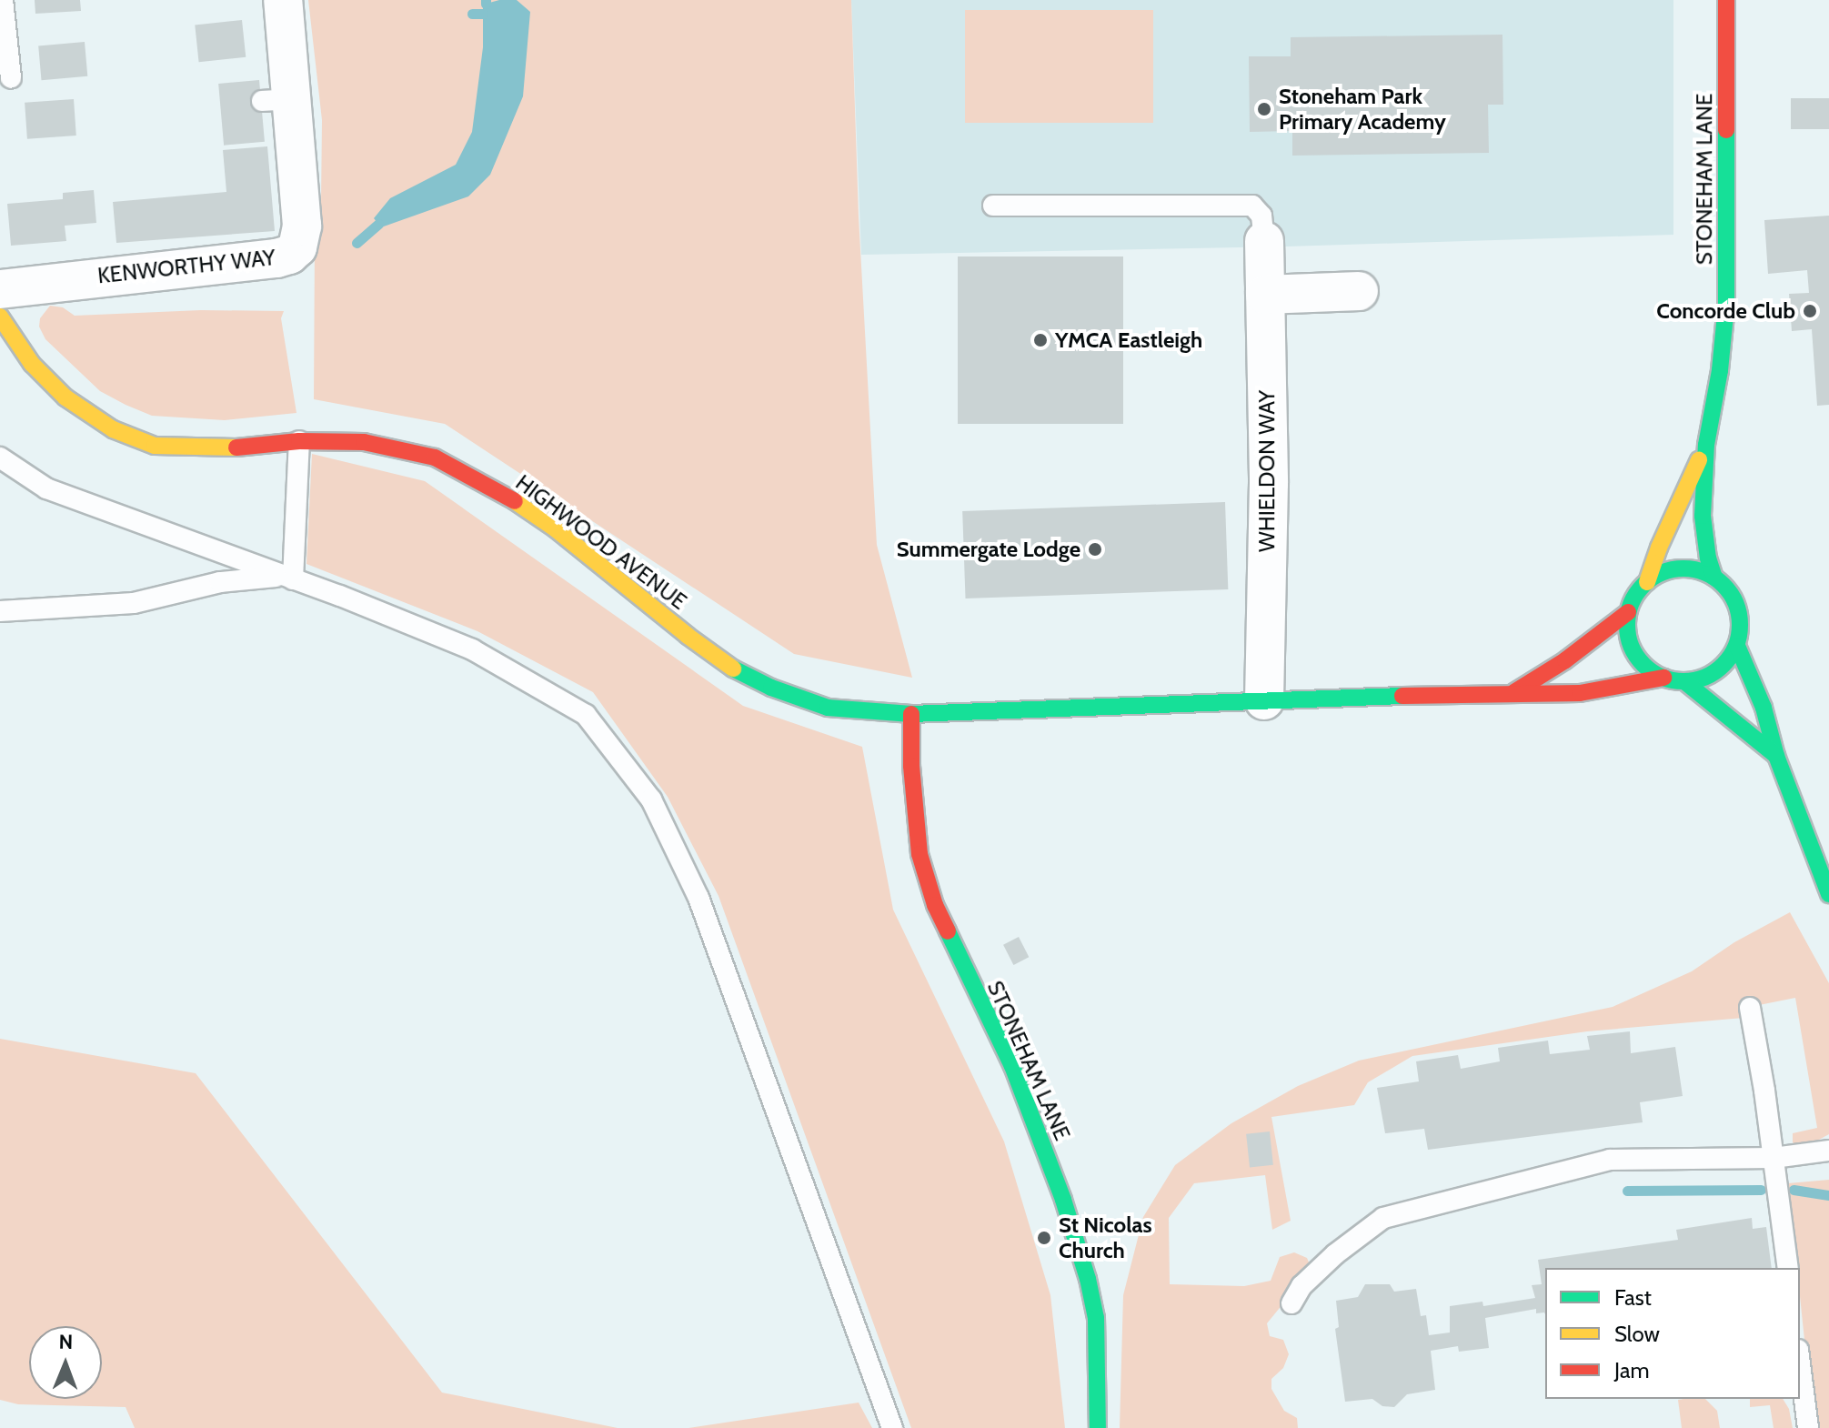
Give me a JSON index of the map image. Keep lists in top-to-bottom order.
{
  "streets": {
    "street": [
      "STONEHAM LANE",
      "KENWORTHY WAY",
      "WHIELDON WAY",
      "HIGHWOOD AVENUE"
    ]
  },
  "crossings": [
    ["STONEHAM LANE", "HIGHWOOD AVENUE"],
    ["WHIELDON WAY", "HIGHWOOD AVENUE"]
  ],
  "places": [
    "Stoneham Park Primary Academy",
    "Concorde Club",
    "YMCA Eastleigh",
    "Summergate Lodge",
    "St Nicolas Church"
  ],
  "legend": ["Fast", "Slow", "Jam"],
  "north": "top"
}
